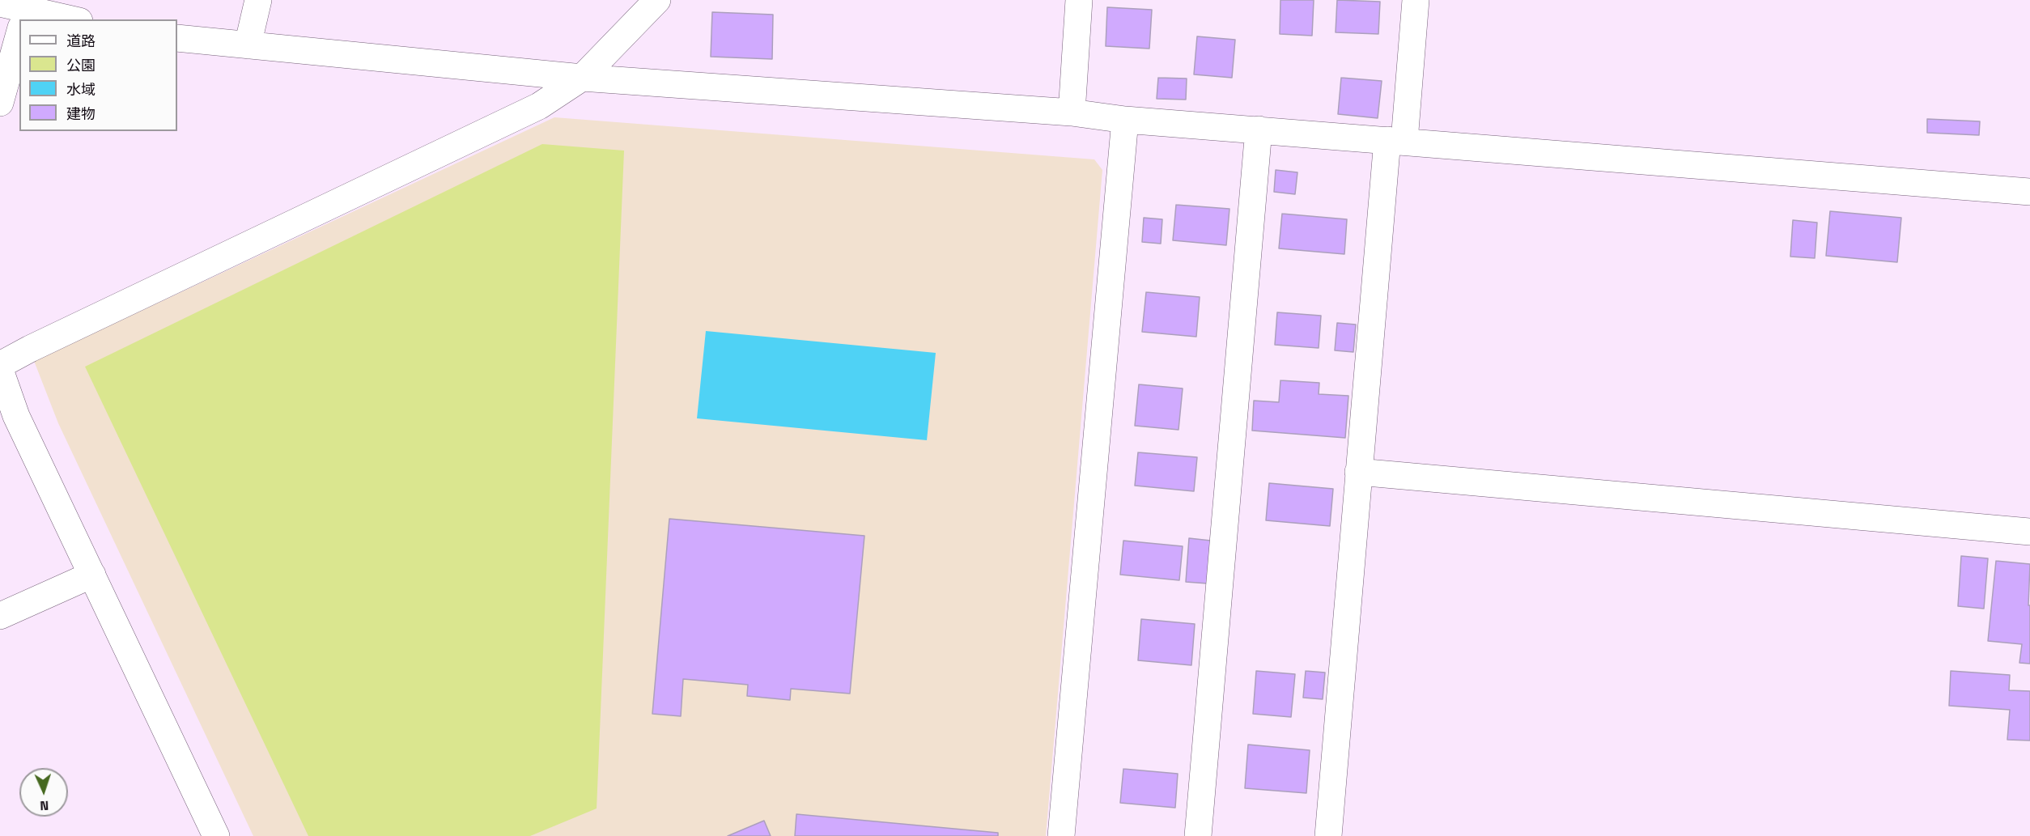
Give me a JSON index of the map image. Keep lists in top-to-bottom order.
{
  "legend": [
    "道路",
    "公園",
    "水域",
    "建物"
  ],
  "north": "bottom"
}
